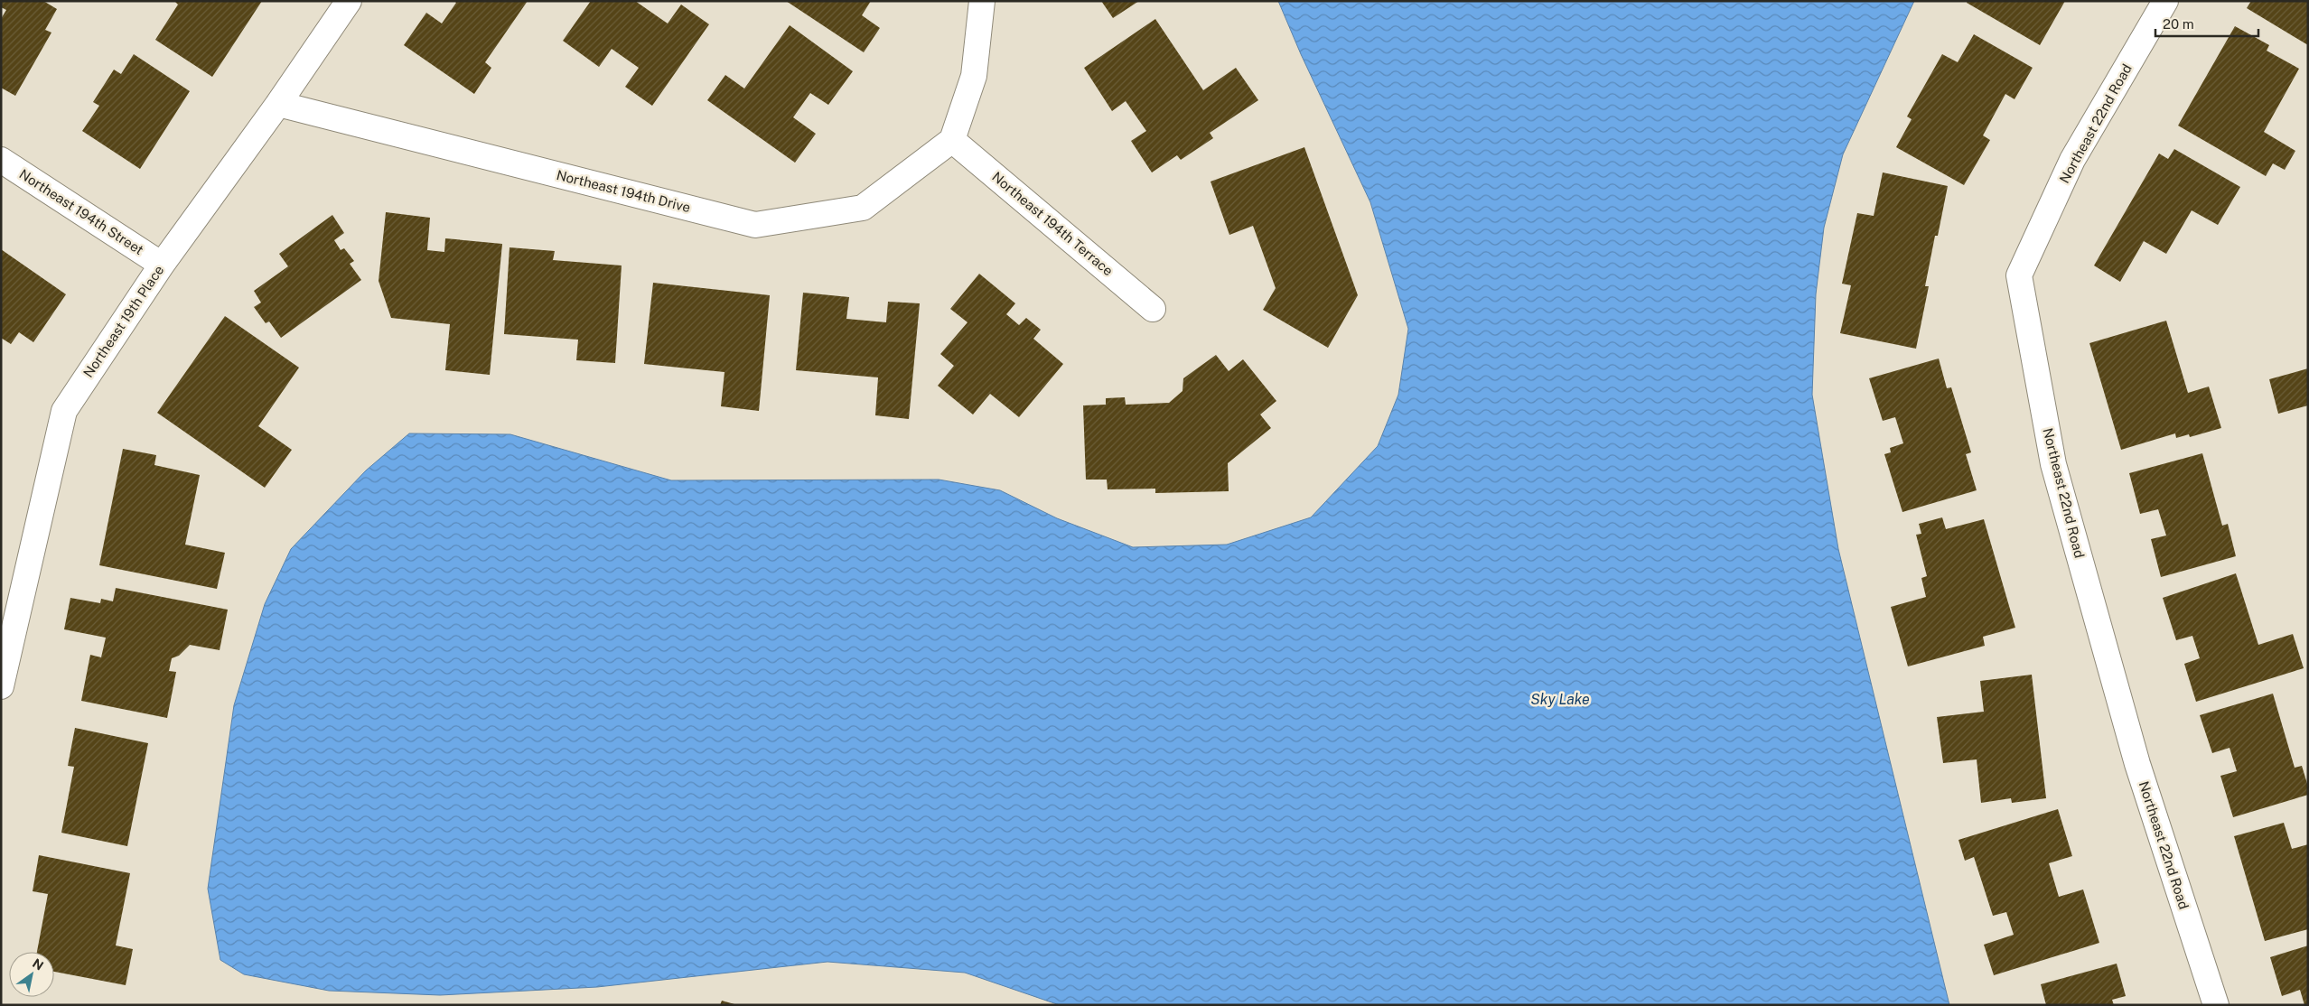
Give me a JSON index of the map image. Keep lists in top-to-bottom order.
{
  "streets": {
    "street": [
      "Northeast 22nd Road",
      "Northeast 194th Drive",
      "Northeast 194th Street",
      "Northeast 194th Terrace",
      "Northeast 19th Place"
    ]
  },
  "crossings": [
    ["Northeast 194th Drive", "Northeast 194th Terrace"],
    ["Northeast 194th Drive", "Northeast 19th Place"],
    ["Northeast 194th Street", "Northeast 19th Place"]
  ],
  "water": ["Sky Lake"],
  "scale_bar": "20 m",
  "north": "top right"
}
